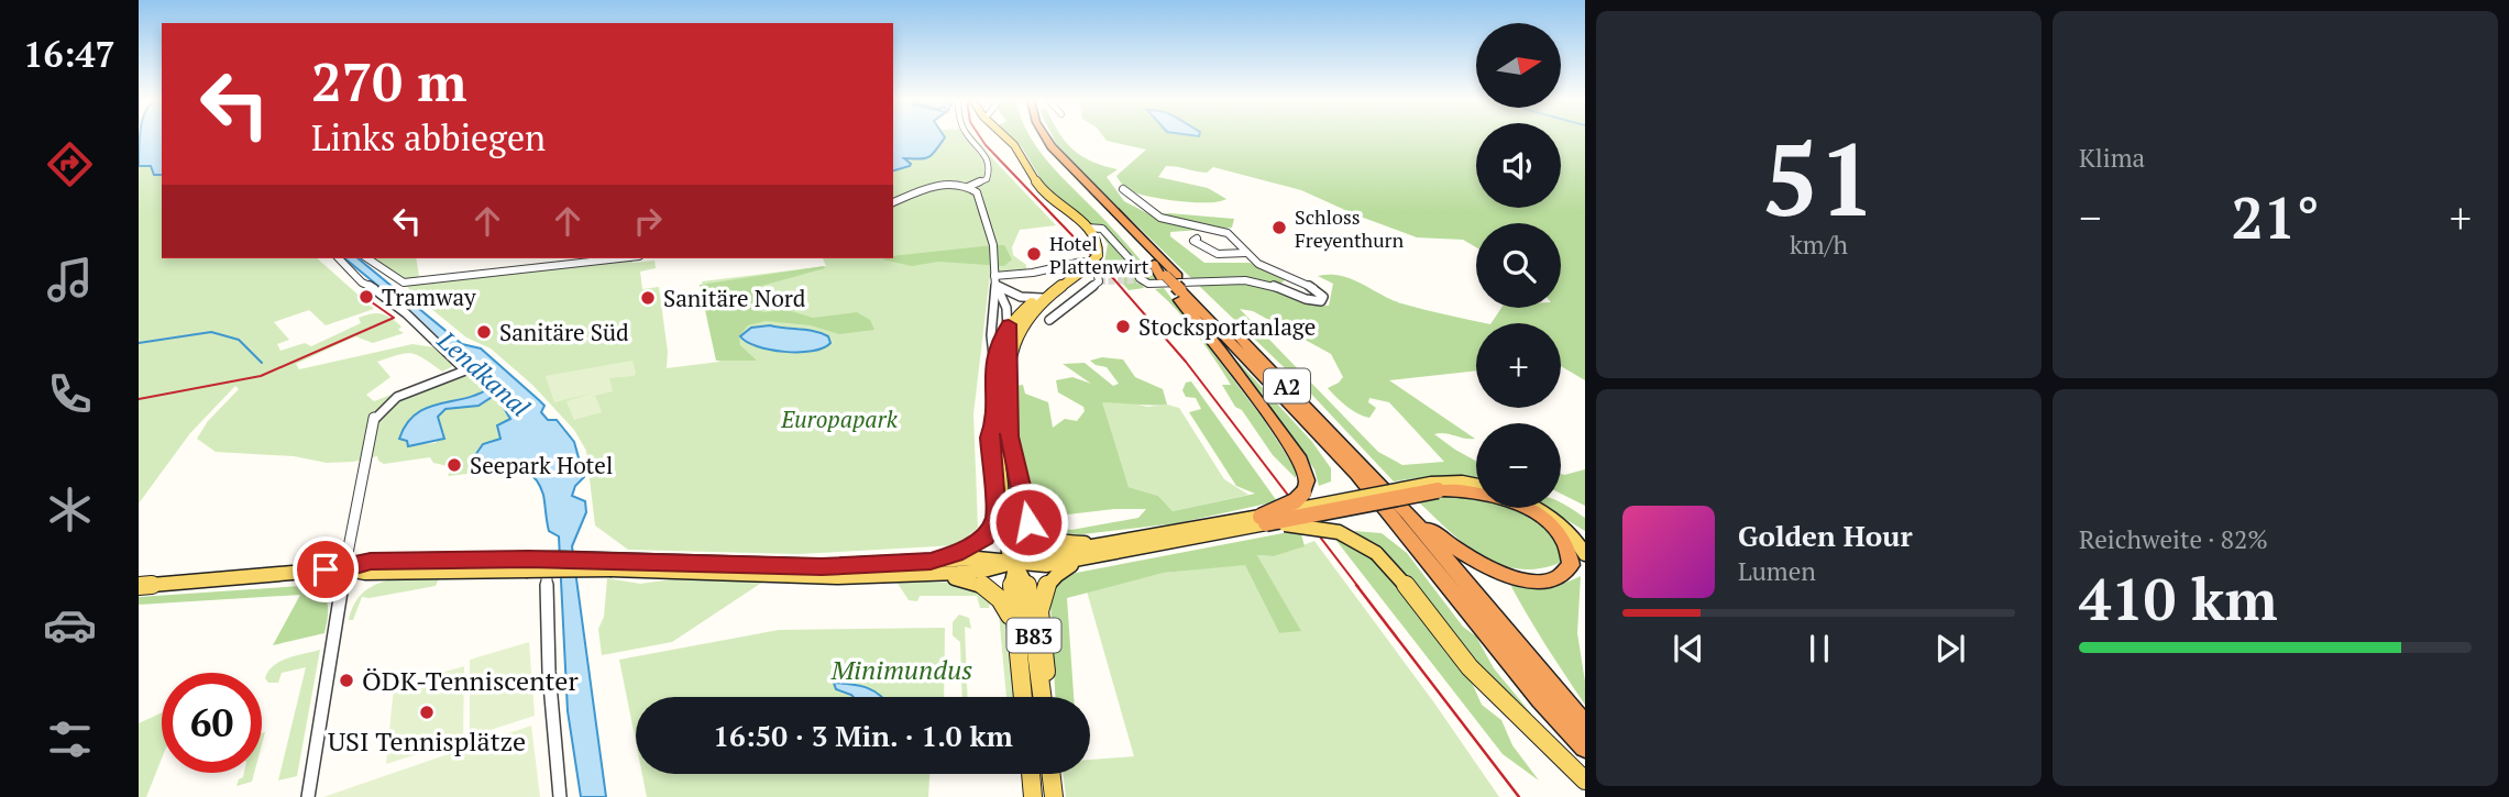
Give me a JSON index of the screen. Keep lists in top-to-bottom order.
{
  "streets": {
    "highway": ["A2"],
    "main road": ["B83"]
  },
  "water": ["Lendkanal"],
  "parks": ["Europapark", "Minimundus"],
  "places": [
    "Schloss Freyenthurn",
    "Hotel Plattenwirt",
    "Tramway",
    "Sanitäre Nord",
    "Stocksportanlage",
    "Sanitäre Süd",
    "Seepark Hotel",
    "ÖDK-Tenniscenter",
    "USI Tennisplätze"
  ],
  "north": "right",
  "page": {
    "tabs": "16:47",
    "tile": [
      ["51", "km/h"],
      "Klima",
      ["Reichweite · 82%", "410 km"]
    ],
    "map_buttons": ["+", "−"],
    "turn": ["270 m", "Links abbiegen"],
    "heat": ["−", "21°", "+"],
    "song": ["Golden Hour", "Lumen"],
    "limit": "60",
    "trip": "16:50 · 3 Min. · 1.0 km"
  }
}
